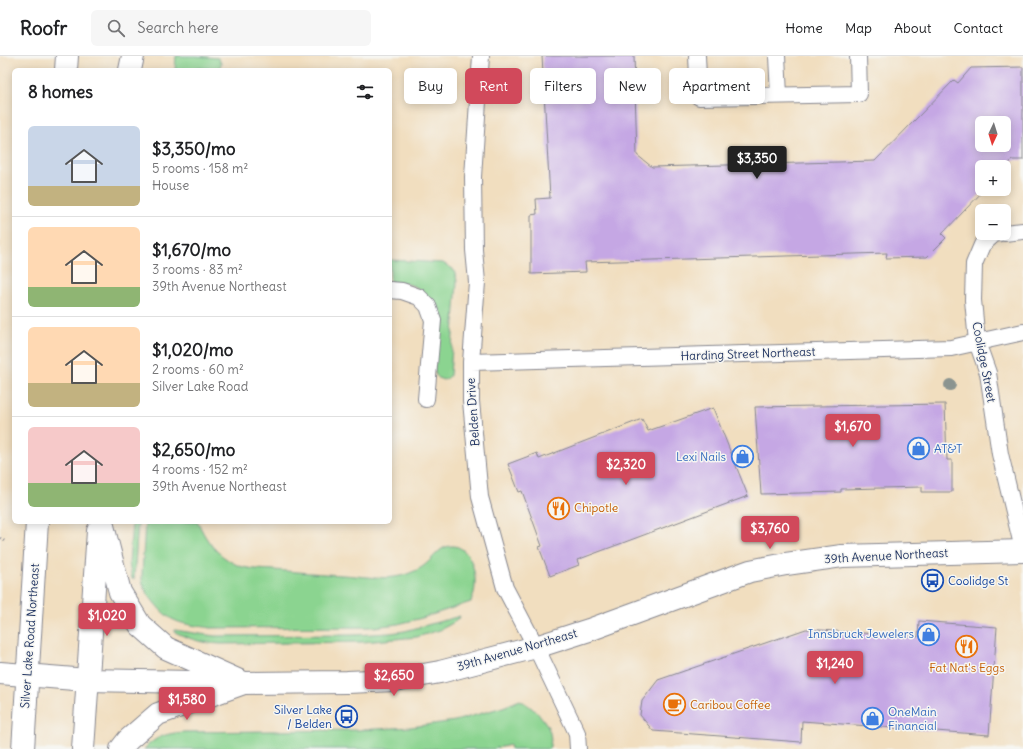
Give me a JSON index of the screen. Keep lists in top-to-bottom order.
{
  "streets": {
    "street": ["39th Avenue Northeast", "Silver Lake Road Northeast"],
    "lane": ["Harding Street Northeast", "Coolidge Street", "Belden Drive"]
  },
  "crossings": [
    ["Harding Street Northeast", "Coolidge Street"],
    ["Harding Street Northeast", "Belden Drive"],
    ["Coolidge Street", "39th Avenue Northeast"],
    ["Belden Drive", "39th Avenue Northeast"],
    ["39th Avenue Northeast", "Silver Lake Road Northeast"]
  ],
  "places": {
    "shop": [
      "AT&T",
      "Lexi Nails",
      "Innsbruck Jewelers",
      "OneMain Financial"
    ],
    "restaurant": ["Chipotle", "Fat Nat's Eggs"],
    "bus stop": ["Coolidge St", "Silver Lake / Belden"],
    "cafe": ["Caribou Coffee"]
  },
  "north": "bottom",
  "page": {
    "header": "Roofr",
    "search": "Search here",
    "nav": [
      "Home",
      "Map",
      "About",
      "Contact"
    ],
    "chip": [
      "Buy",
      "Rent",
      "Filters",
      "New",
      "Apartment"
    ],
    "heading": "8 homes",
    "map_buttons": ["+", "−"],
    "list": [
      {
        "name": "$3,350/mo",
        "note": "5 rooms · 158 m² · House"
      },
      {
        "name": "$1,670/mo",
        "note": "3 rooms · 83 m² · 39th Avenue Northeast"
      },
      {
        "name": "$1,020/mo",
        "note": "2 rooms · 60 m² · Silver Lake Road"
      },
      {
        "name": "$2,650/mo",
        "note": "4 rooms · 152 m² · 39th Avenue Northeast"
      }
    ],
    "price": [
      "$3,350",
      "$1,670",
      "$2,320",
      "$3,760",
      "$1,020",
      "$1,240",
      "$2,650",
      "$1,580"
    ]
  }
}
